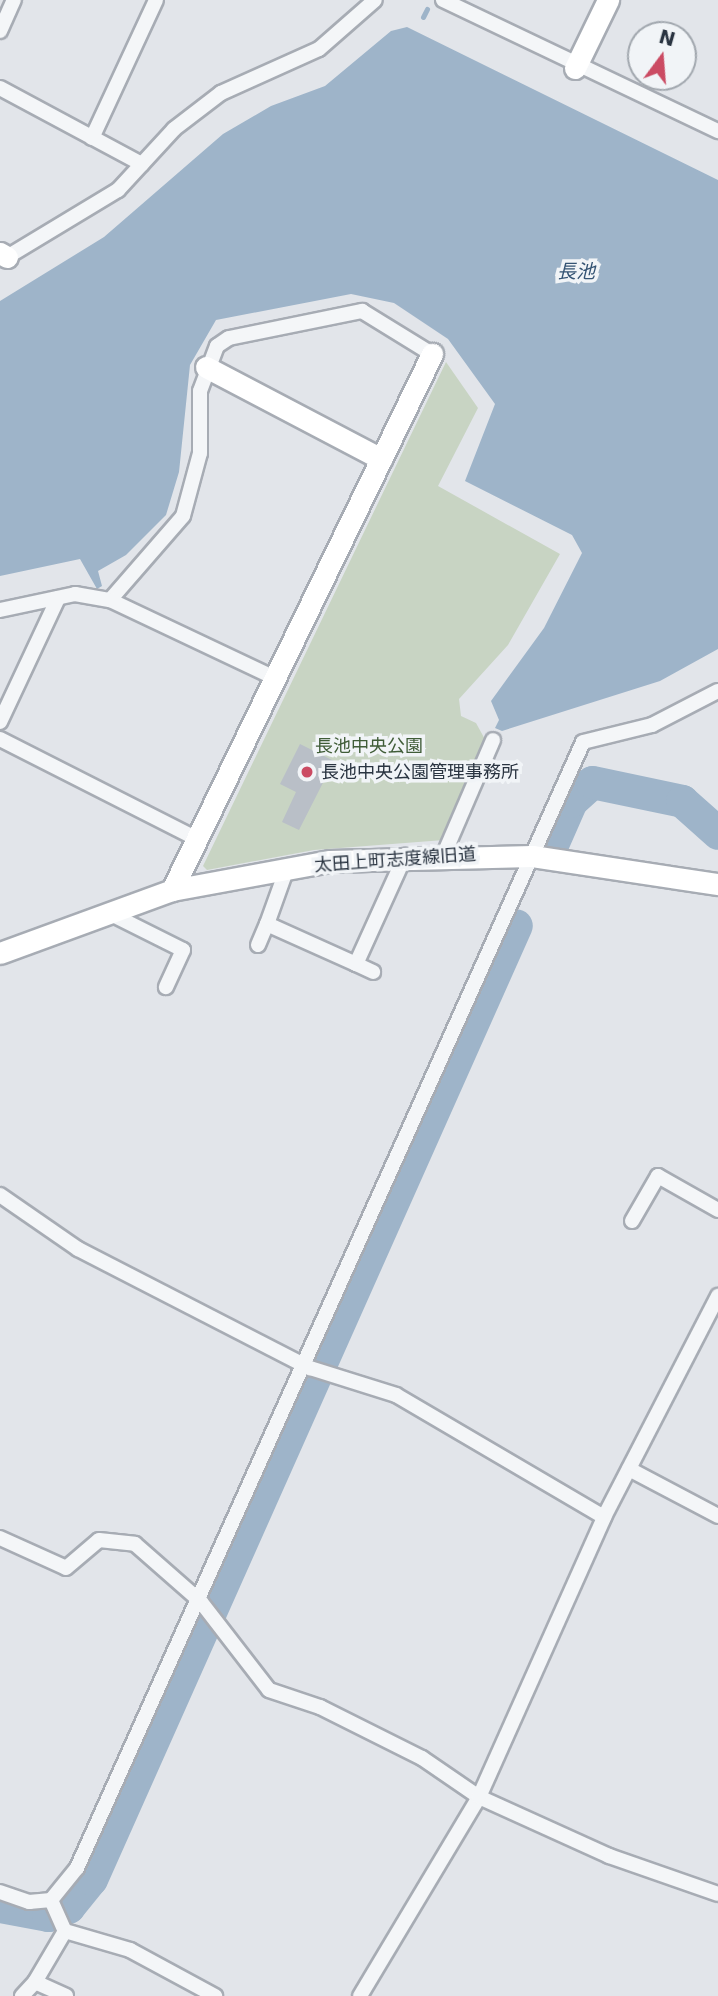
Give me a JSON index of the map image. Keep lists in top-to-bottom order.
{
  "streets": {
    "street": ["太田上町志度線旧道"]
  },
  "water": ["長池"],
  "parks": ["長池中央公園"],
  "places": ["長池中央公園管理事務所"],
  "north": "top"
}
